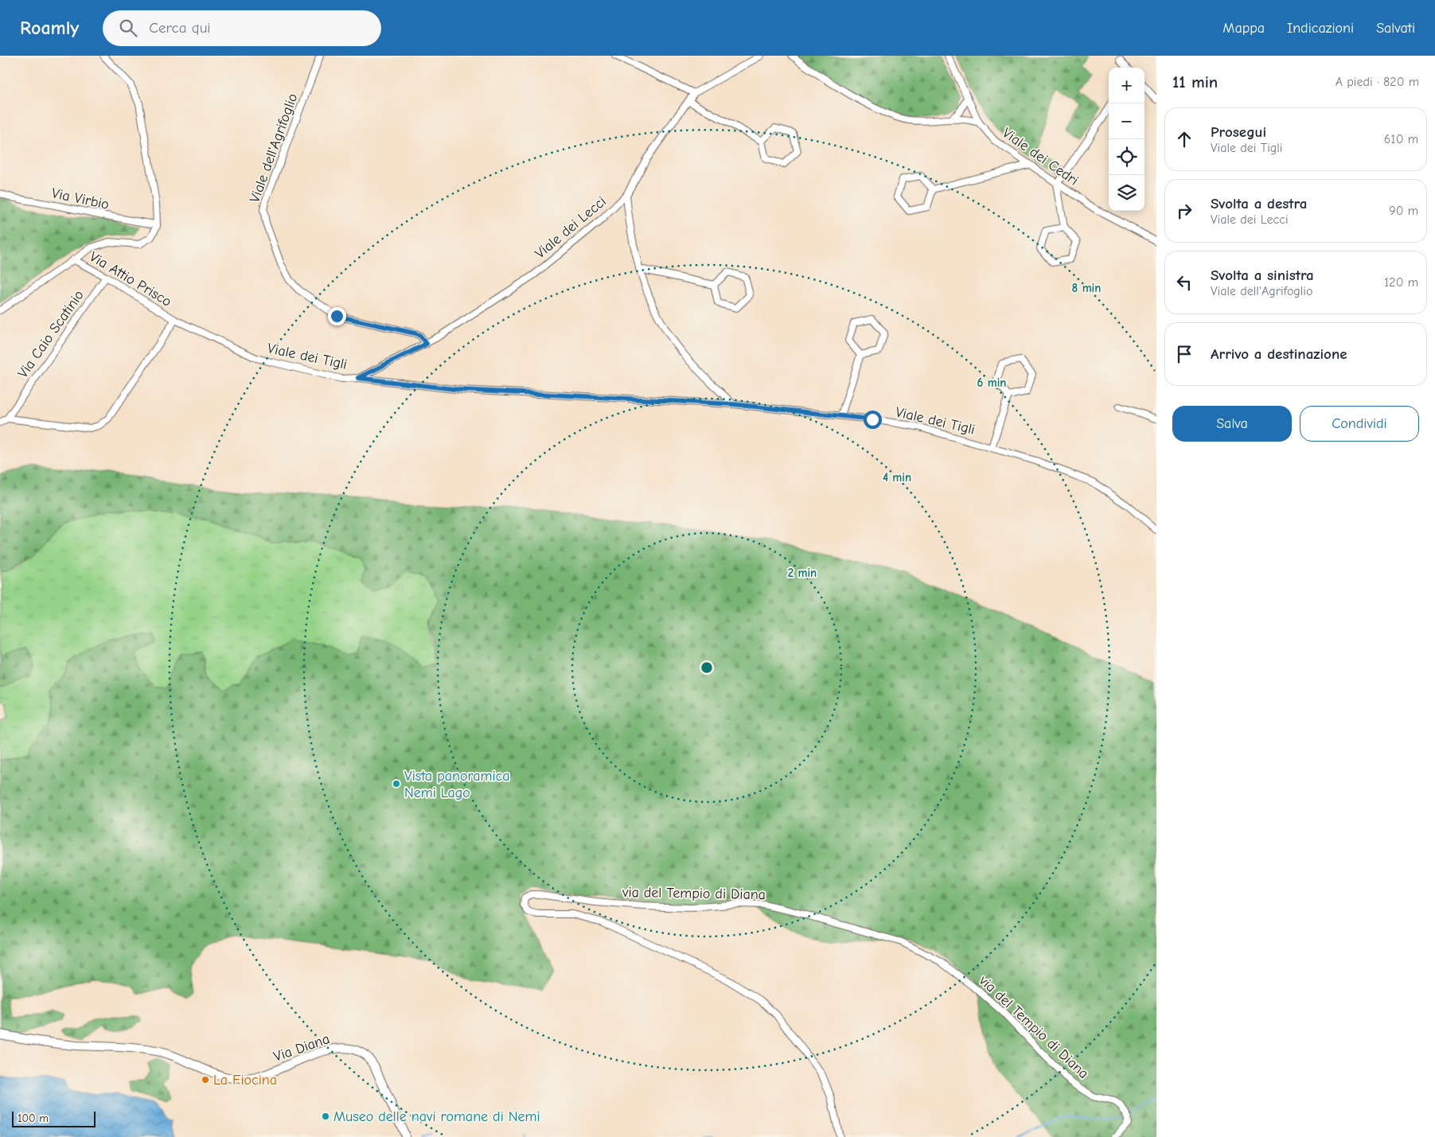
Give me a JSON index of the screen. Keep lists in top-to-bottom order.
{
  "streets": {
    "street": [
      "Viale dell'Agrifoglio",
      "Viale dei Cedri",
      "Via Virbio",
      "Viale dei Lecci",
      "Via Attio Prisco",
      "Via Caio Scatinio",
      "Viale dei Tigli",
      "via del Tempio di Diana",
      "Via Diana"
    ]
  },
  "crossings": [
    ["Viale dell'Agrifoglio", "Viale dei Lecci"],
    ["Viale dei Lecci", "Viale dei Tigli"],
    ["Via Attio Prisco", "Via Caio Scatinio"],
    ["Via Attio Prisco", "Viale dei Tigli"]
  ],
  "places": ["Vista panoramica Nemi Lago", "La Fiocina", "Museo delle navi romane di Nemi"],
  "scale_bar": "100 m",
  "page": {
    "header": "Roamly",
    "search": "Cerca qui",
    "nav": ["Mappa", "Indicazioni", "Salvati"],
    "heading": ["11 min", "A piedi · 820 m"],
    "map_buttons": ["+", "−"],
    "list": [
      ["Prosegui", "Viale dei Tigli", "610 m"],
      ["Svolta a destra", "Viale dei Lecci", "90 m"],
      ["Svolta a sinistra", "Viale dell'Agrifoglio", "120 m"],
      "Arrivo a destinazione"
    ],
    "buttons": ["Salva", "Condividi"],
    "scale": "100 m"
  },
  "rings": [
    "8 min",
    "6 min",
    "4 min",
    "2 min"
  ]
}
